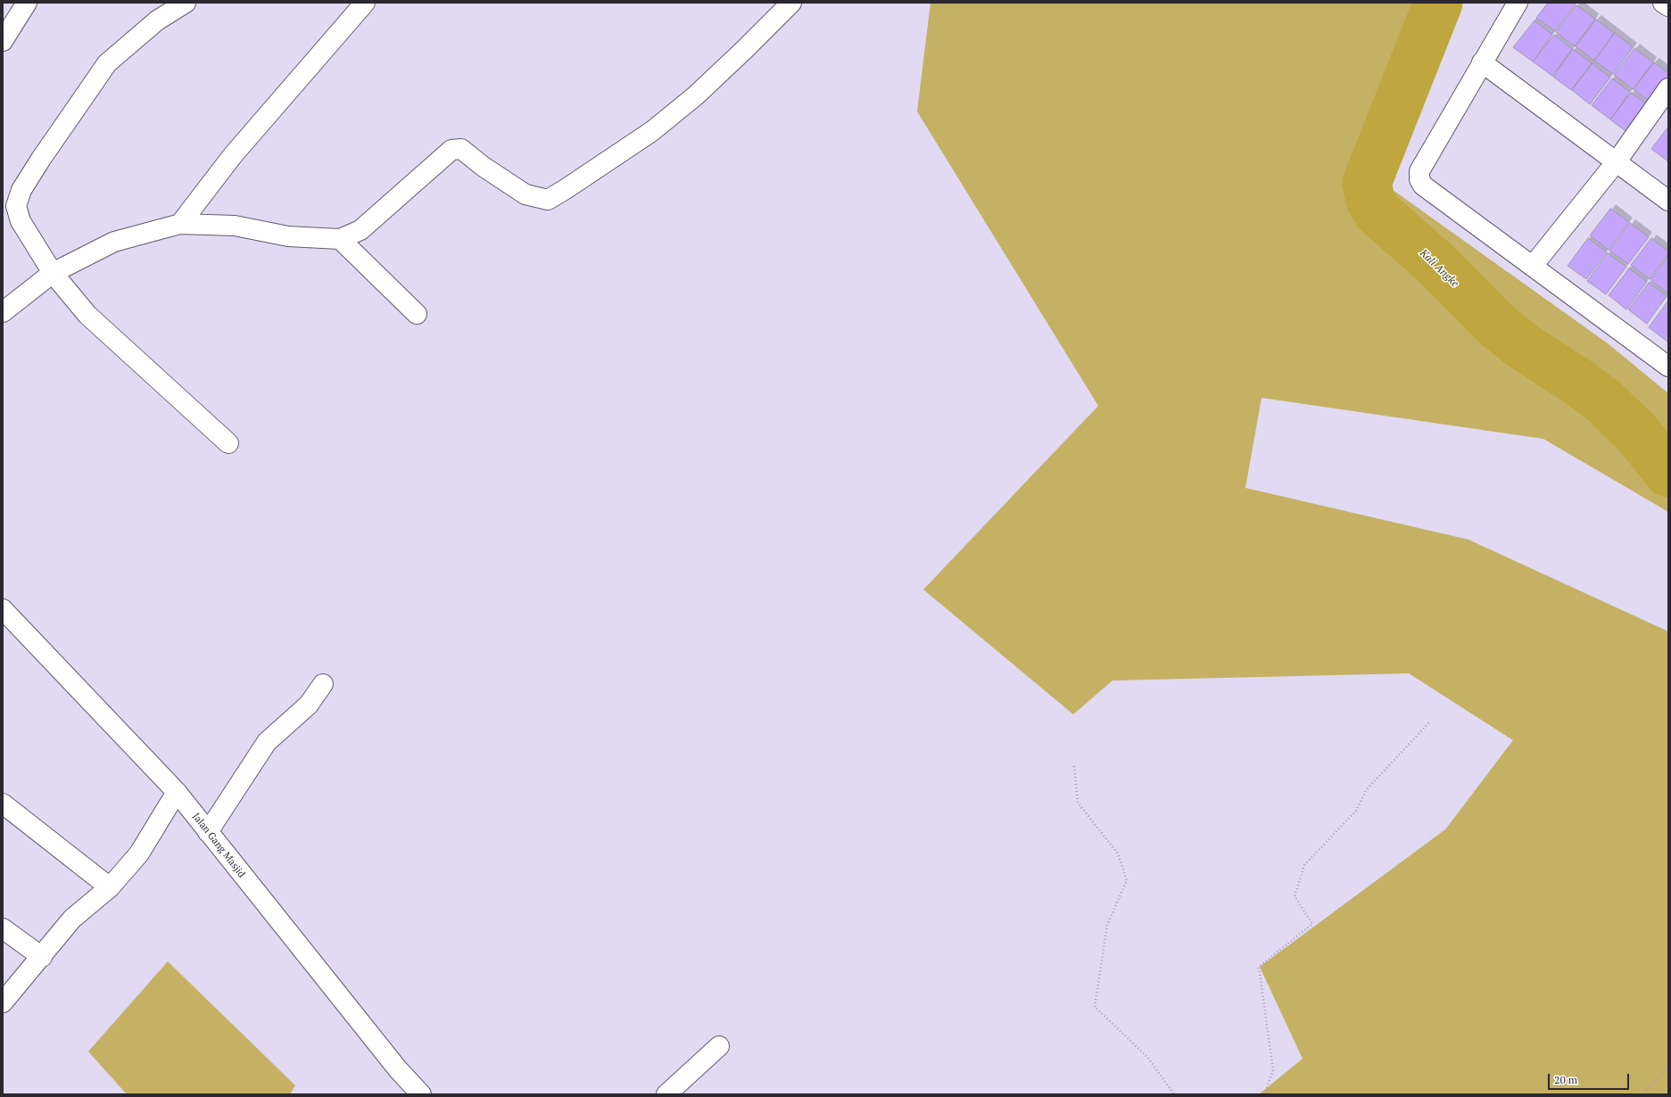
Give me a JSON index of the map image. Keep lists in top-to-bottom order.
{
  "streets": {
    "street": ["Jalan Gang Masjid"]
  },
  "water": ["Kali Angke"],
  "scale_bar": "20 m"
}
